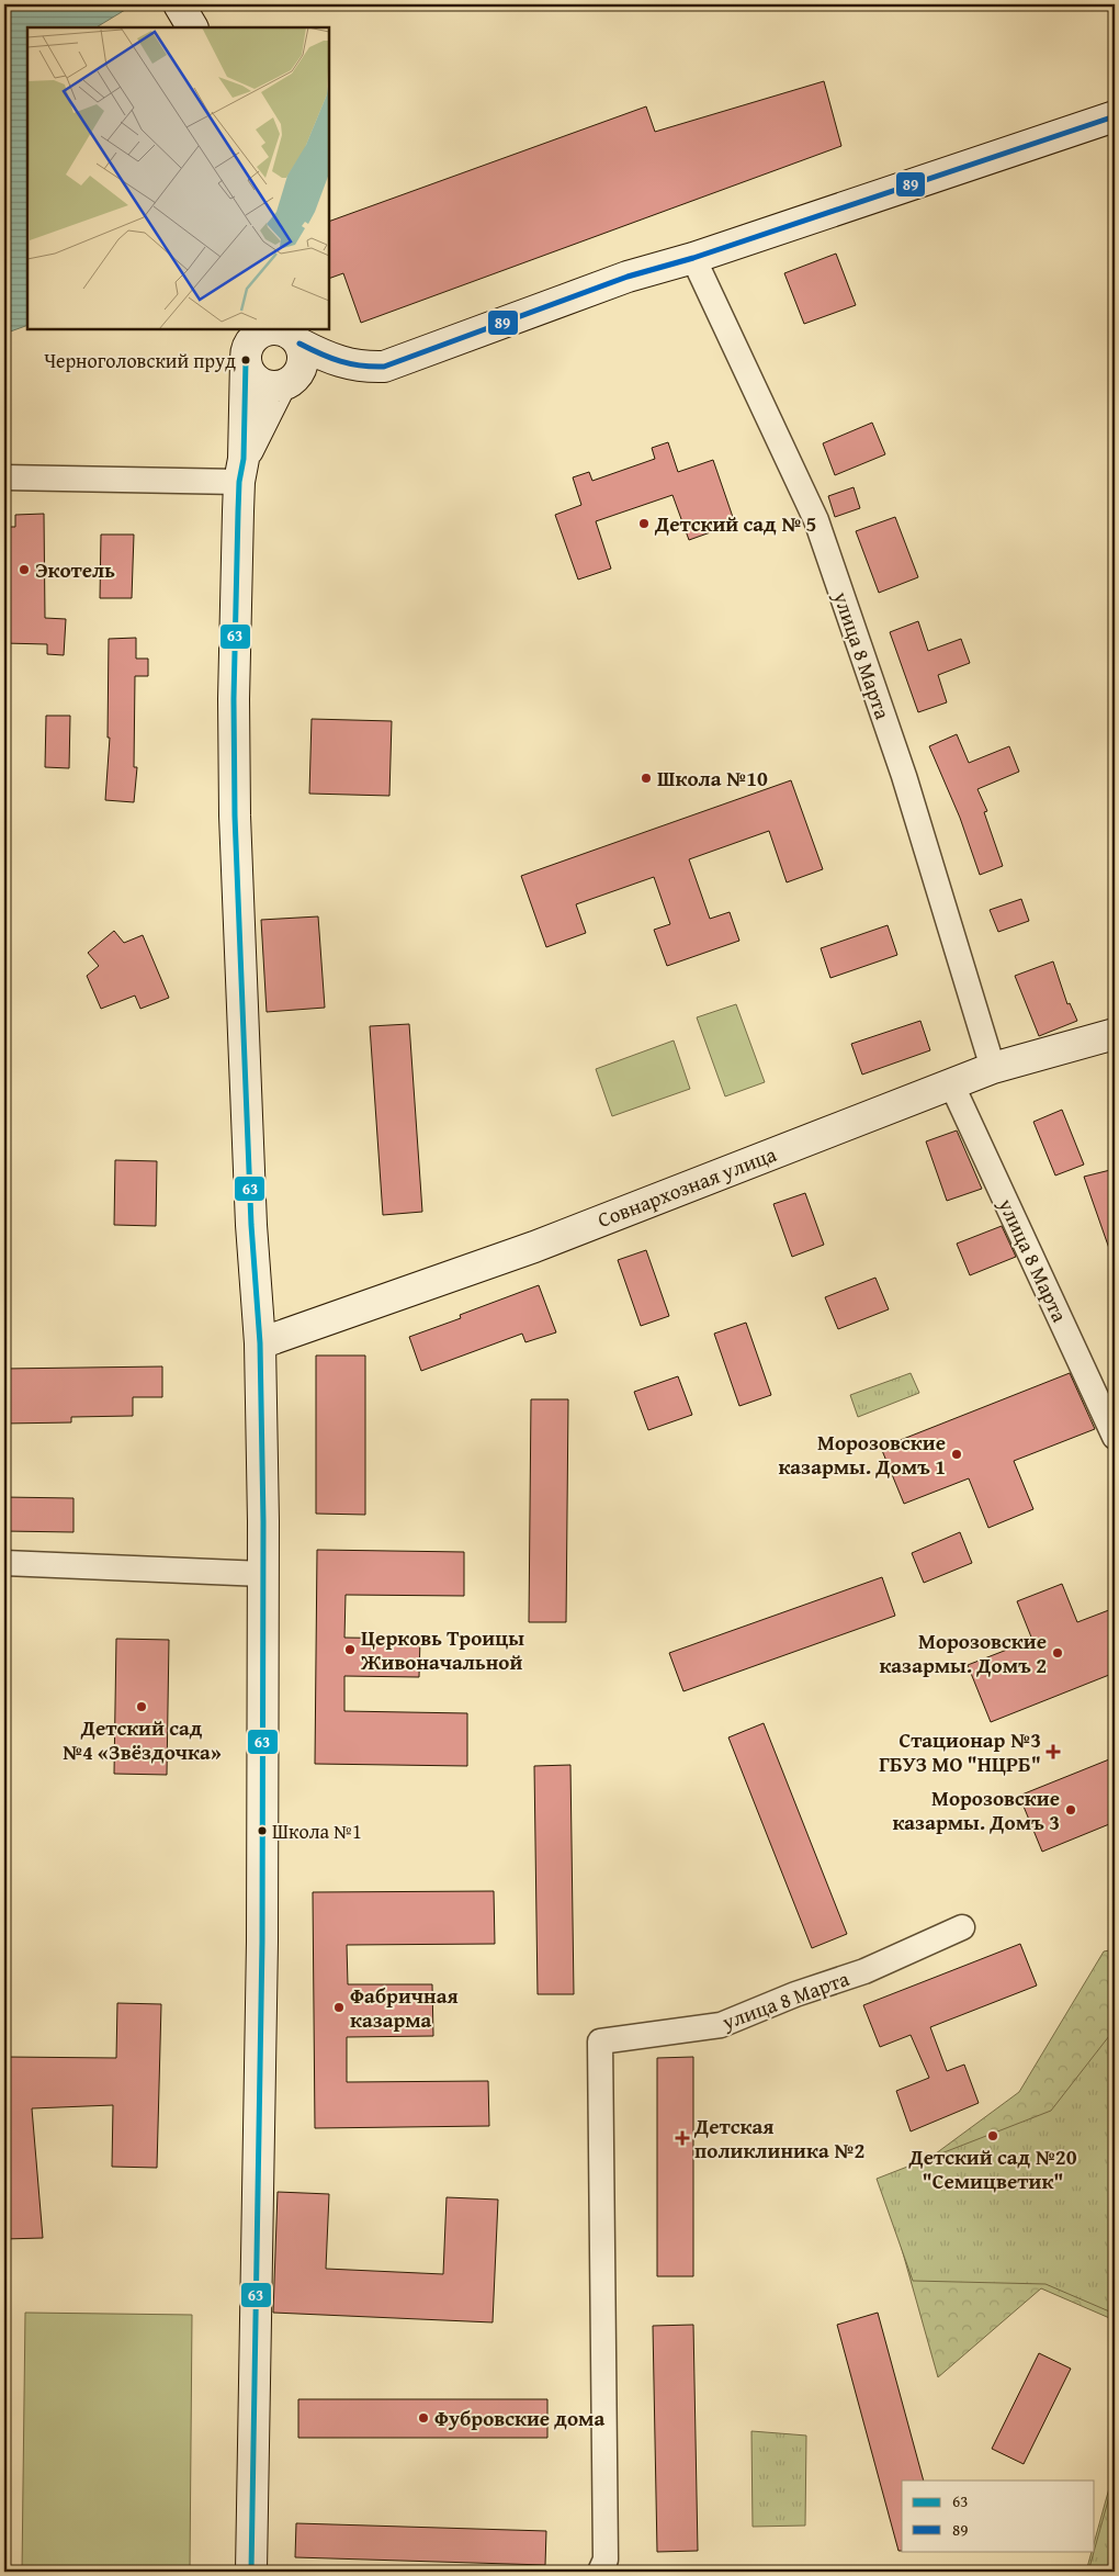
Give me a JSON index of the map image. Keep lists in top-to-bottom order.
{
  "streets": {
    "street": ["улица 8 Марта", "Совнархозная улица"]
  },
  "crossings": [
    ["улица 8 Марта", "Совнархозная улица"]
  ],
  "places": {
    "other": [
      "Черноголовский пруд",
      "Детский сад № 5",
      "Экотель",
      "Школа №10",
      "Морозовские казармы. Домъ 1",
      "Церковь Троицы Живоначальной",
      "Морозовские казармы. Домъ 2",
      "Детский сад №4 «Звёздочка»",
      "Морозовские казармы. Домъ 3",
      "Школа №1",
      "Фабричная казарма",
      "Детский сад №20 \"Семицветик\"",
      "Фубровские дома"
    ],
    "health": ["Стационар №3 ГБУЗ МО \"НЦРБ\"", "Детская поликлиника №2"]
  },
  "lines": ["transit line 89", "transit line 63"],
  "legend": ["63", "89"]
}
